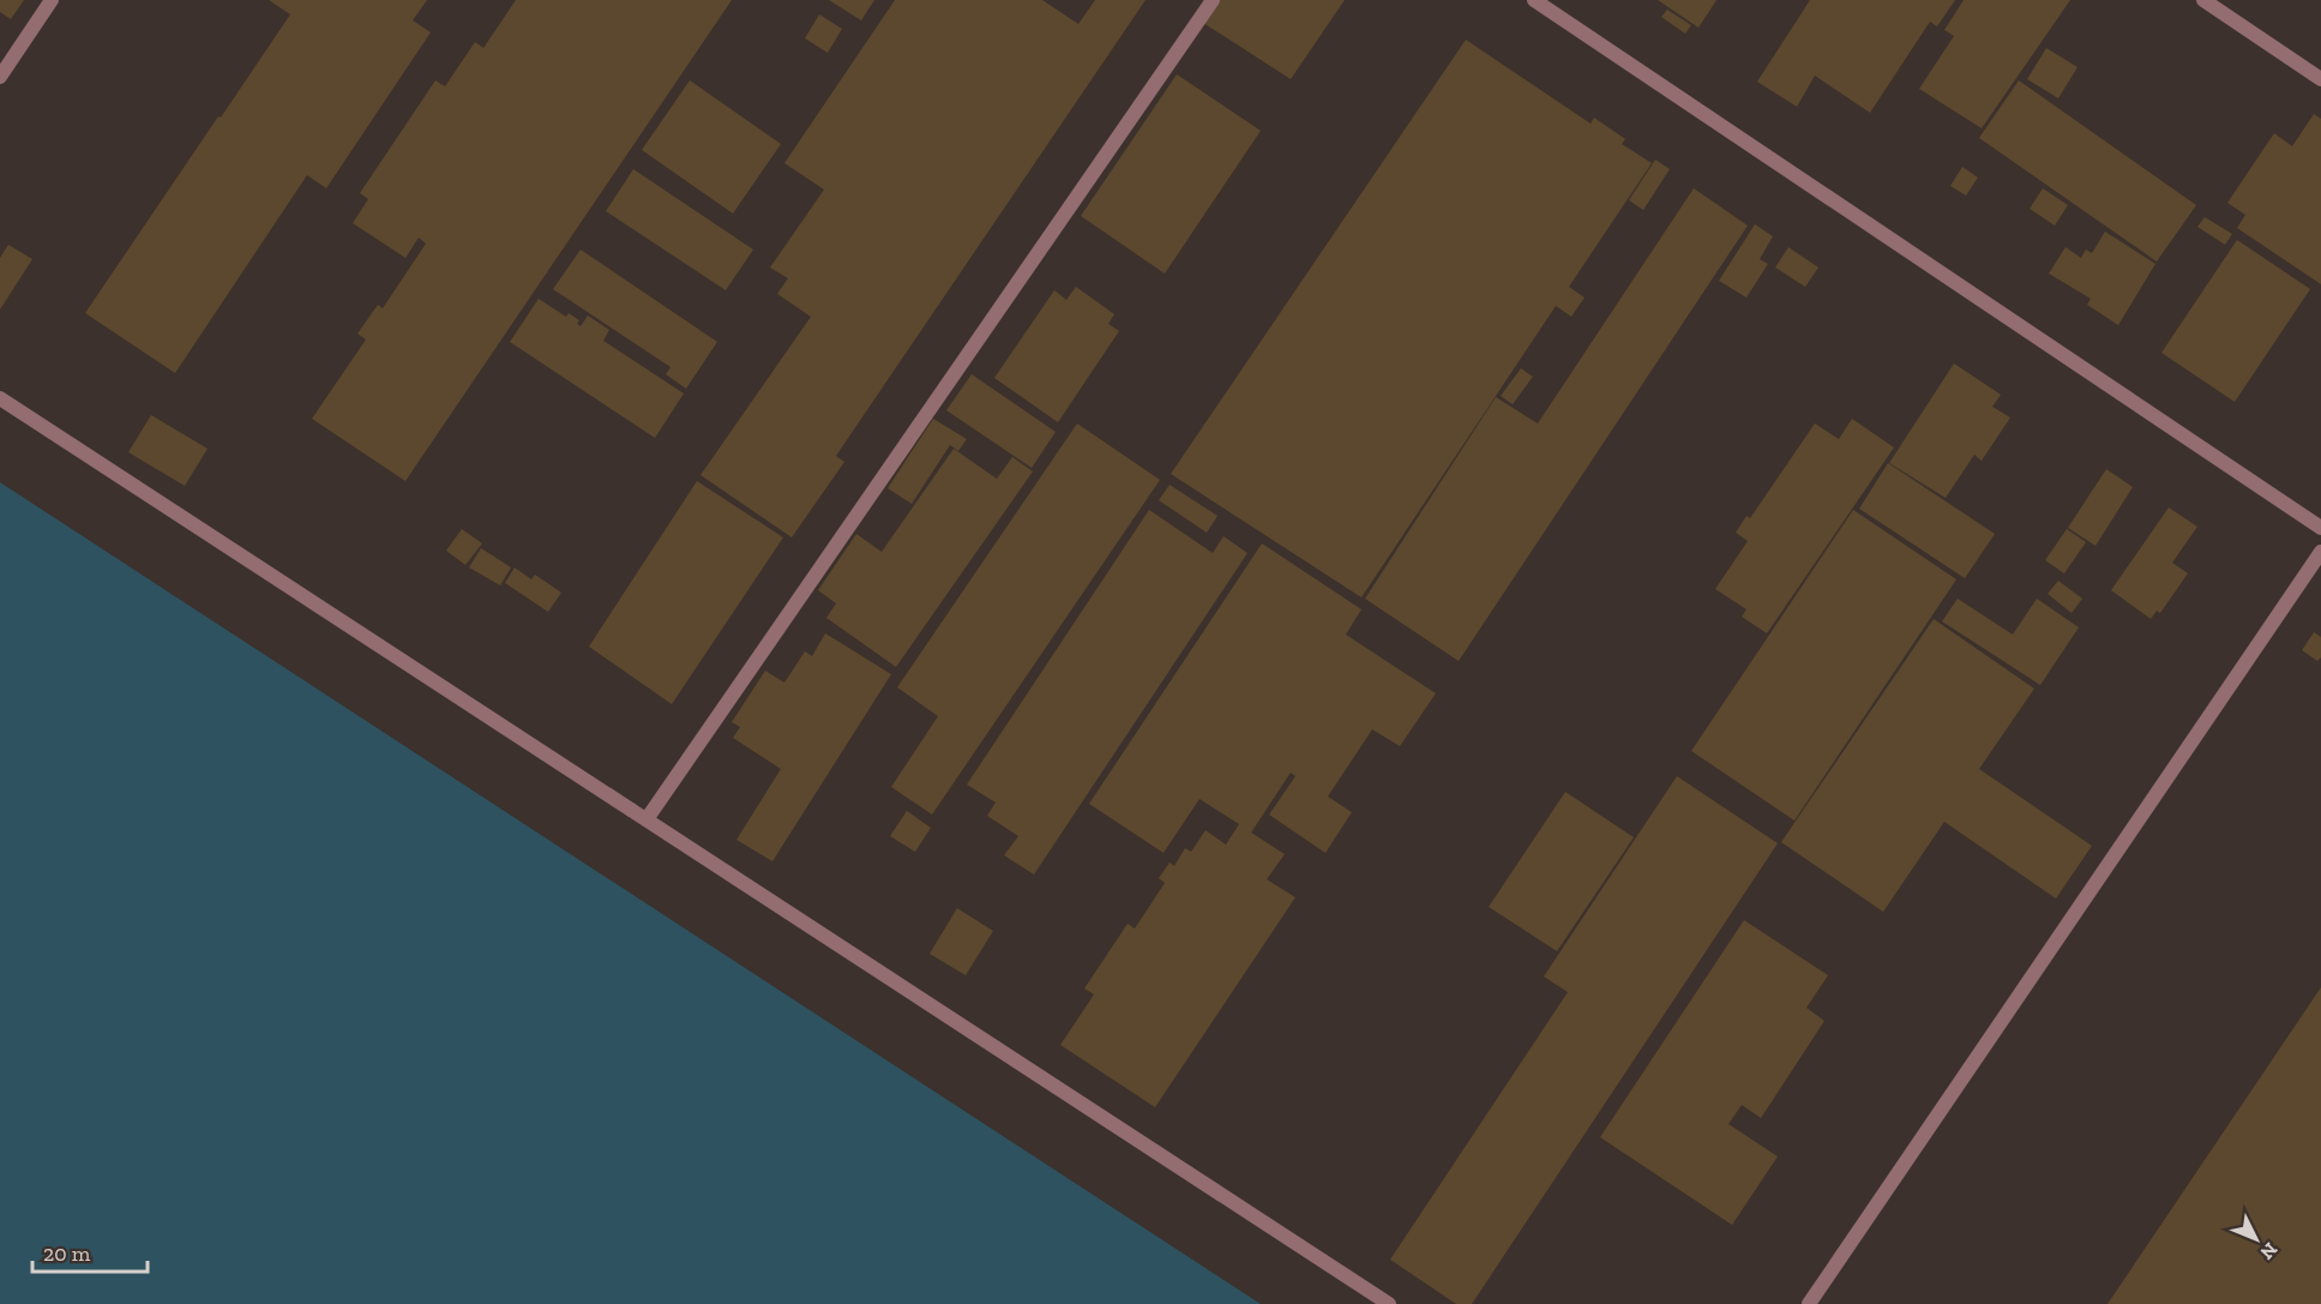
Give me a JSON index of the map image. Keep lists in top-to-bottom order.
{
  "scale_bar": "20 m",
  "north": "bottom right"
}
